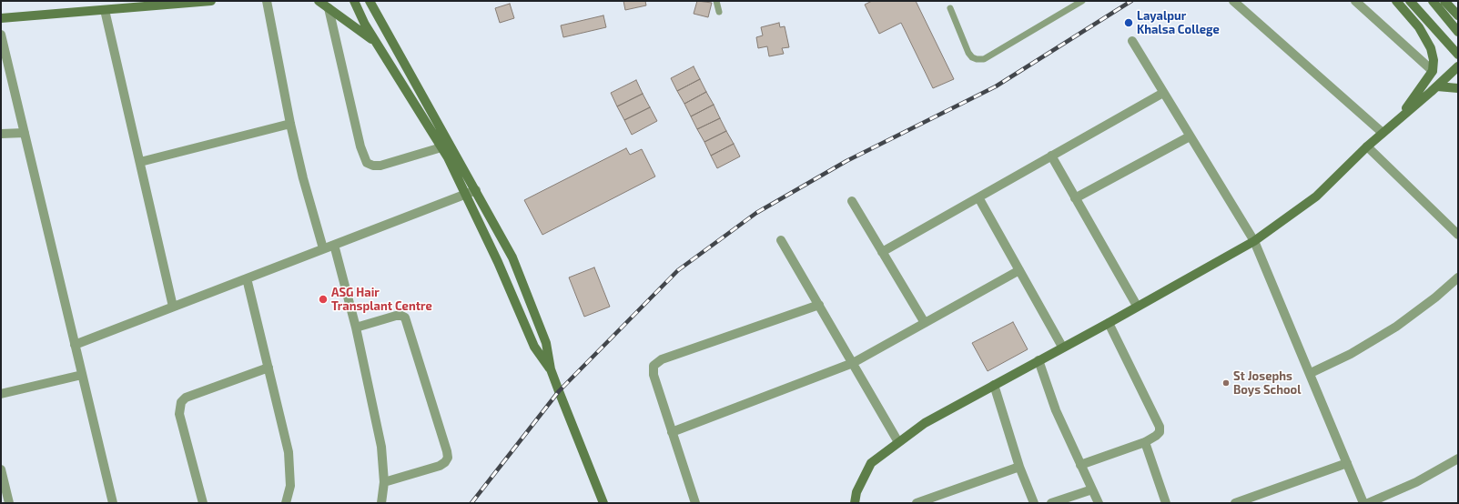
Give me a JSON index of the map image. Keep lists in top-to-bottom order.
{
  "places": ["Layalpur Khalsa College", "ASG Hair Transplant Centre", "St Josephs Boys School"]
}
